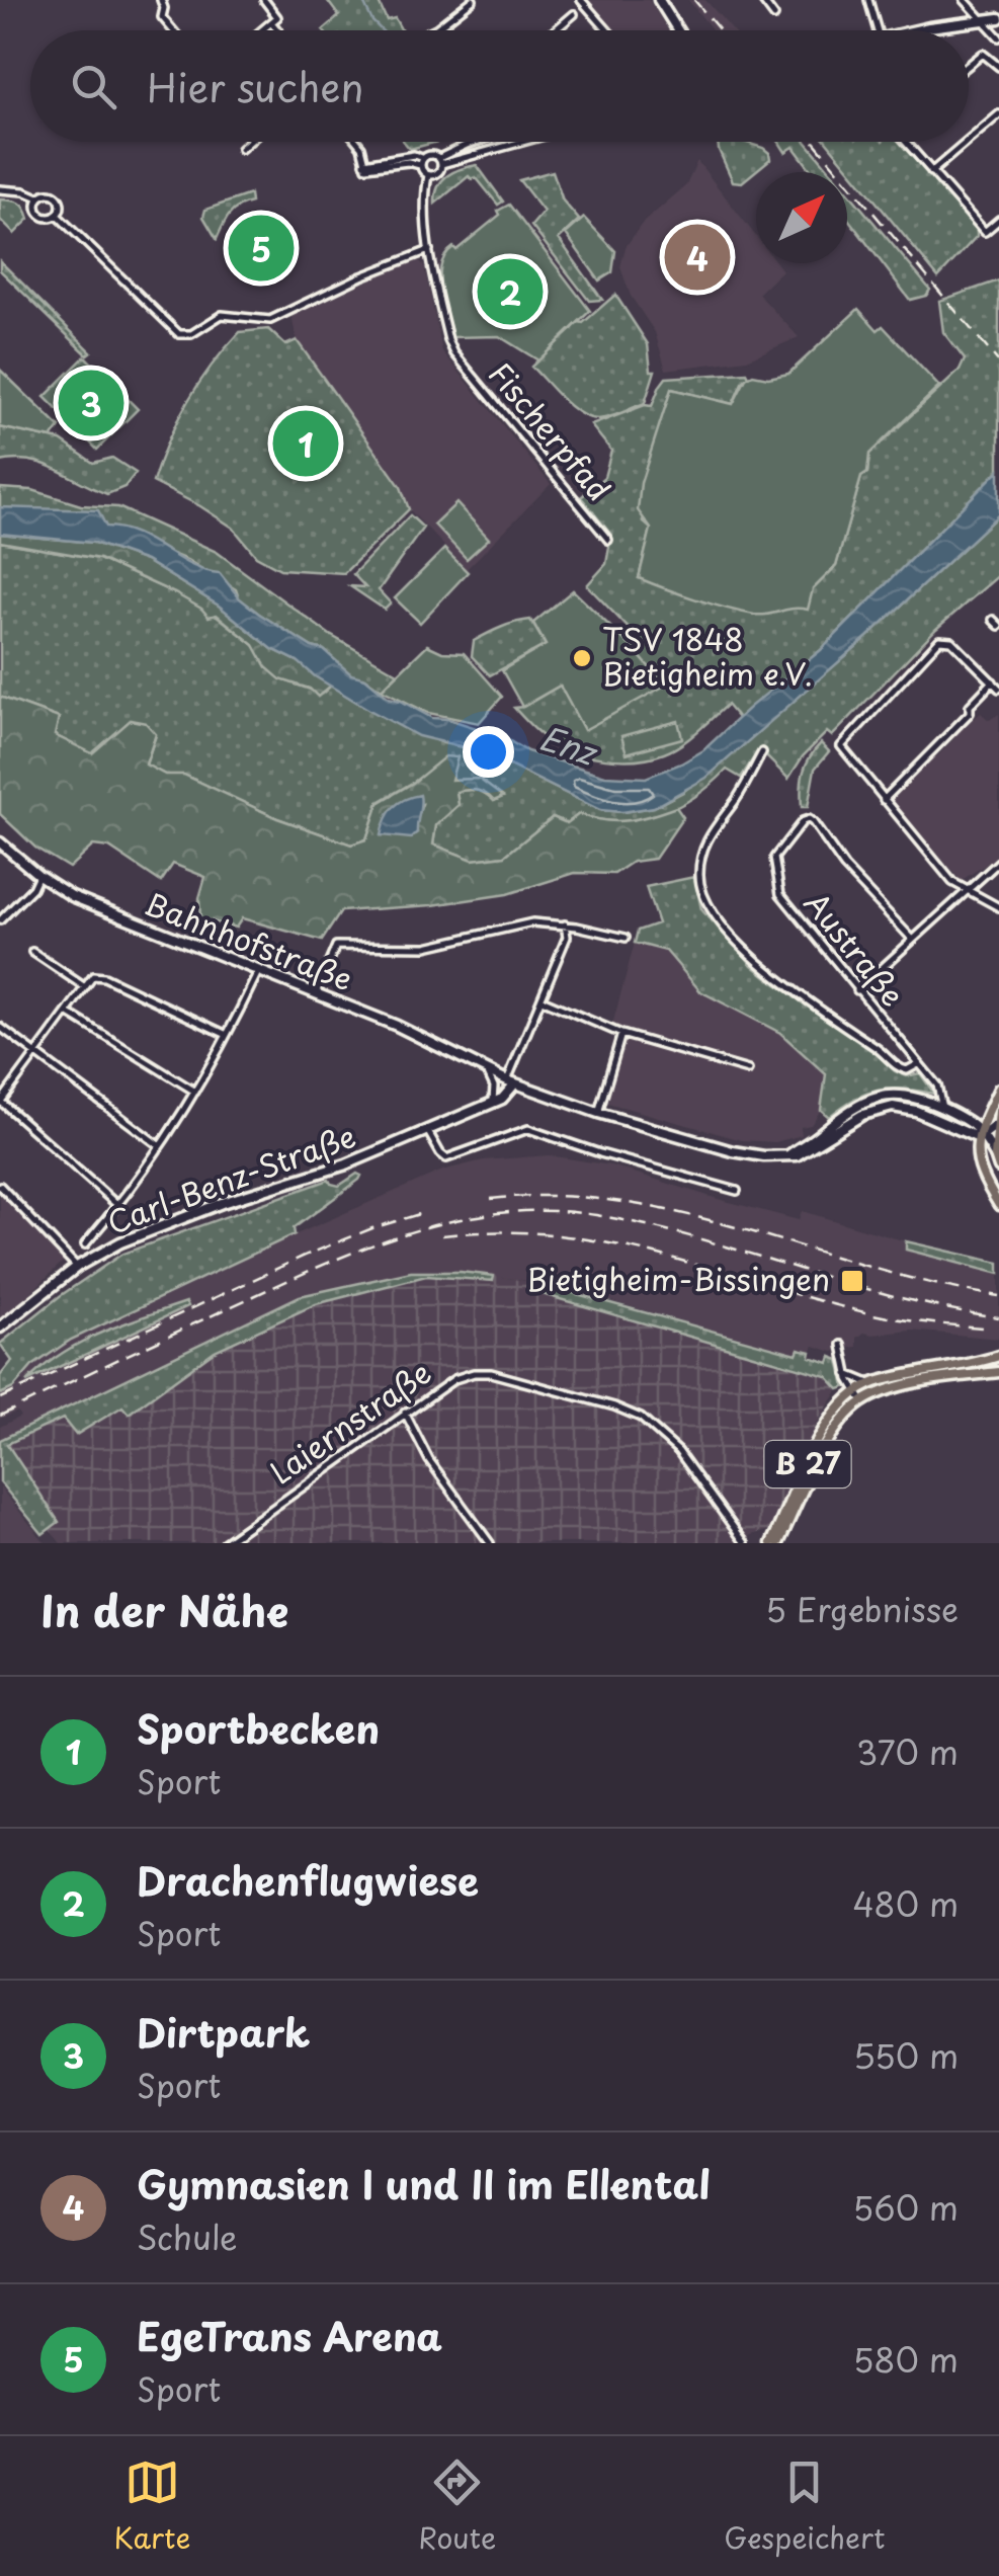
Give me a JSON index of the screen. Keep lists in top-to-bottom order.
{
  "streets": {
    "main road": ["B 27"],
    "street": [
      "Fischerpfad",
      "Bahnhofstraße",
      "Austraße",
      "Carl-Benz-Straße",
      "Laiernstraße"
    ]
  },
  "water": ["Enz"],
  "places": {
    "other": ["TSV 1848 Bietigheim e.V."],
    "transit": ["Bietigheim-Bissingen"]
  },
  "north": "top right",
  "page": {
    "search": "Hier suchen",
    "pins": [
      "5",
      "4",
      "2",
      "3",
      "1"
    ],
    "heading": ["In der Nähe", "5 Ergebnisse"],
    "list": [
      {
        "mark": "1",
        "name": "Sportbecken",
        "note": "Sport",
        "value": "370 m"
      },
      {
        "mark": "2",
        "name": "Drachenflugwiese",
        "note": "Sport",
        "value": "480 m"
      },
      {
        "mark": "3",
        "name": "Dirtpark",
        "note": "Sport",
        "value": "550 m"
      },
      {
        "mark": "4",
        "name": "Gymnasien I und II im Ellental",
        "note": "Schule",
        "value": "560 m"
      },
      {
        "mark": "5",
        "name": "EgeTrans Arena",
        "note": "Sport",
        "value": "580 m"
      }
    ],
    "nav": ["Karte", "Route", "Gespeichert"]
  }
}
